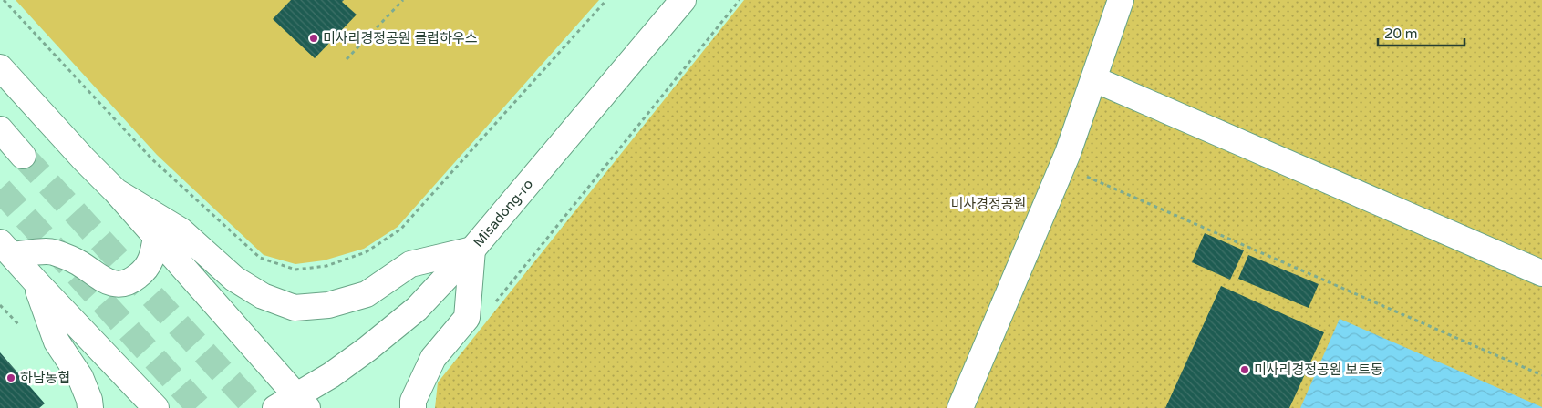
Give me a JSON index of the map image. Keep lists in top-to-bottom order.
{
  "streets": {
    "main road": ["Misadong-ro"]
  },
  "parks": ["미사경정공원"],
  "places": ["미사리경정공원 클럽하우스", "미사리경정공원 보트동", "하남농협"],
  "scale_bar": "20 m"
}
